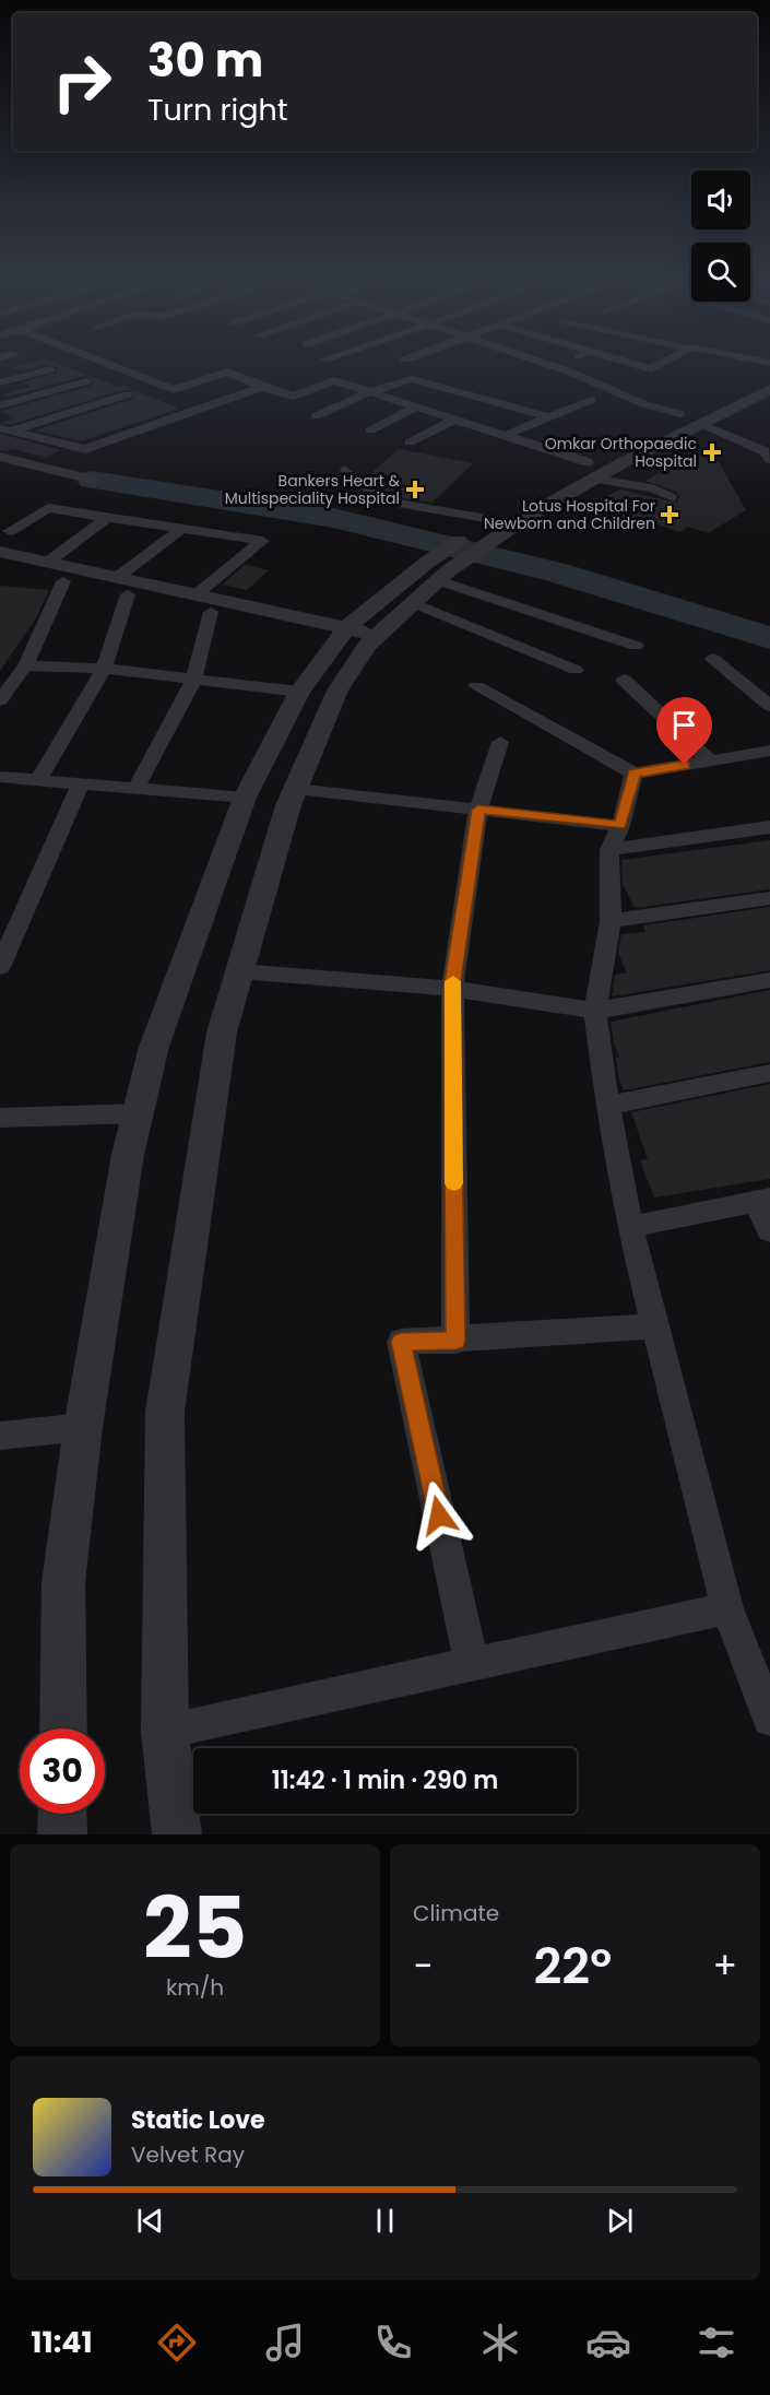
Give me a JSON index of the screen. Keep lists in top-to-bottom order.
{
  "places": {
    "health": ["Omkar Orthopaedic Hospital", "Bankers Heart & Multispeciality Hospital", "Lotus Hospital For Newborn and Children"]
  },
  "page": {
    "turn": ["30 m", "Turn right"],
    "limit": "30",
    "trip": "11:42 · 1 min · 290 m",
    "tile": [
      ["25", "km/h"],
      "Climate"
    ],
    "heat": ["−", "22°", "+"],
    "song": ["Static Love", "Velvet Ray"],
    "tabs": "11:41"
  }
}
